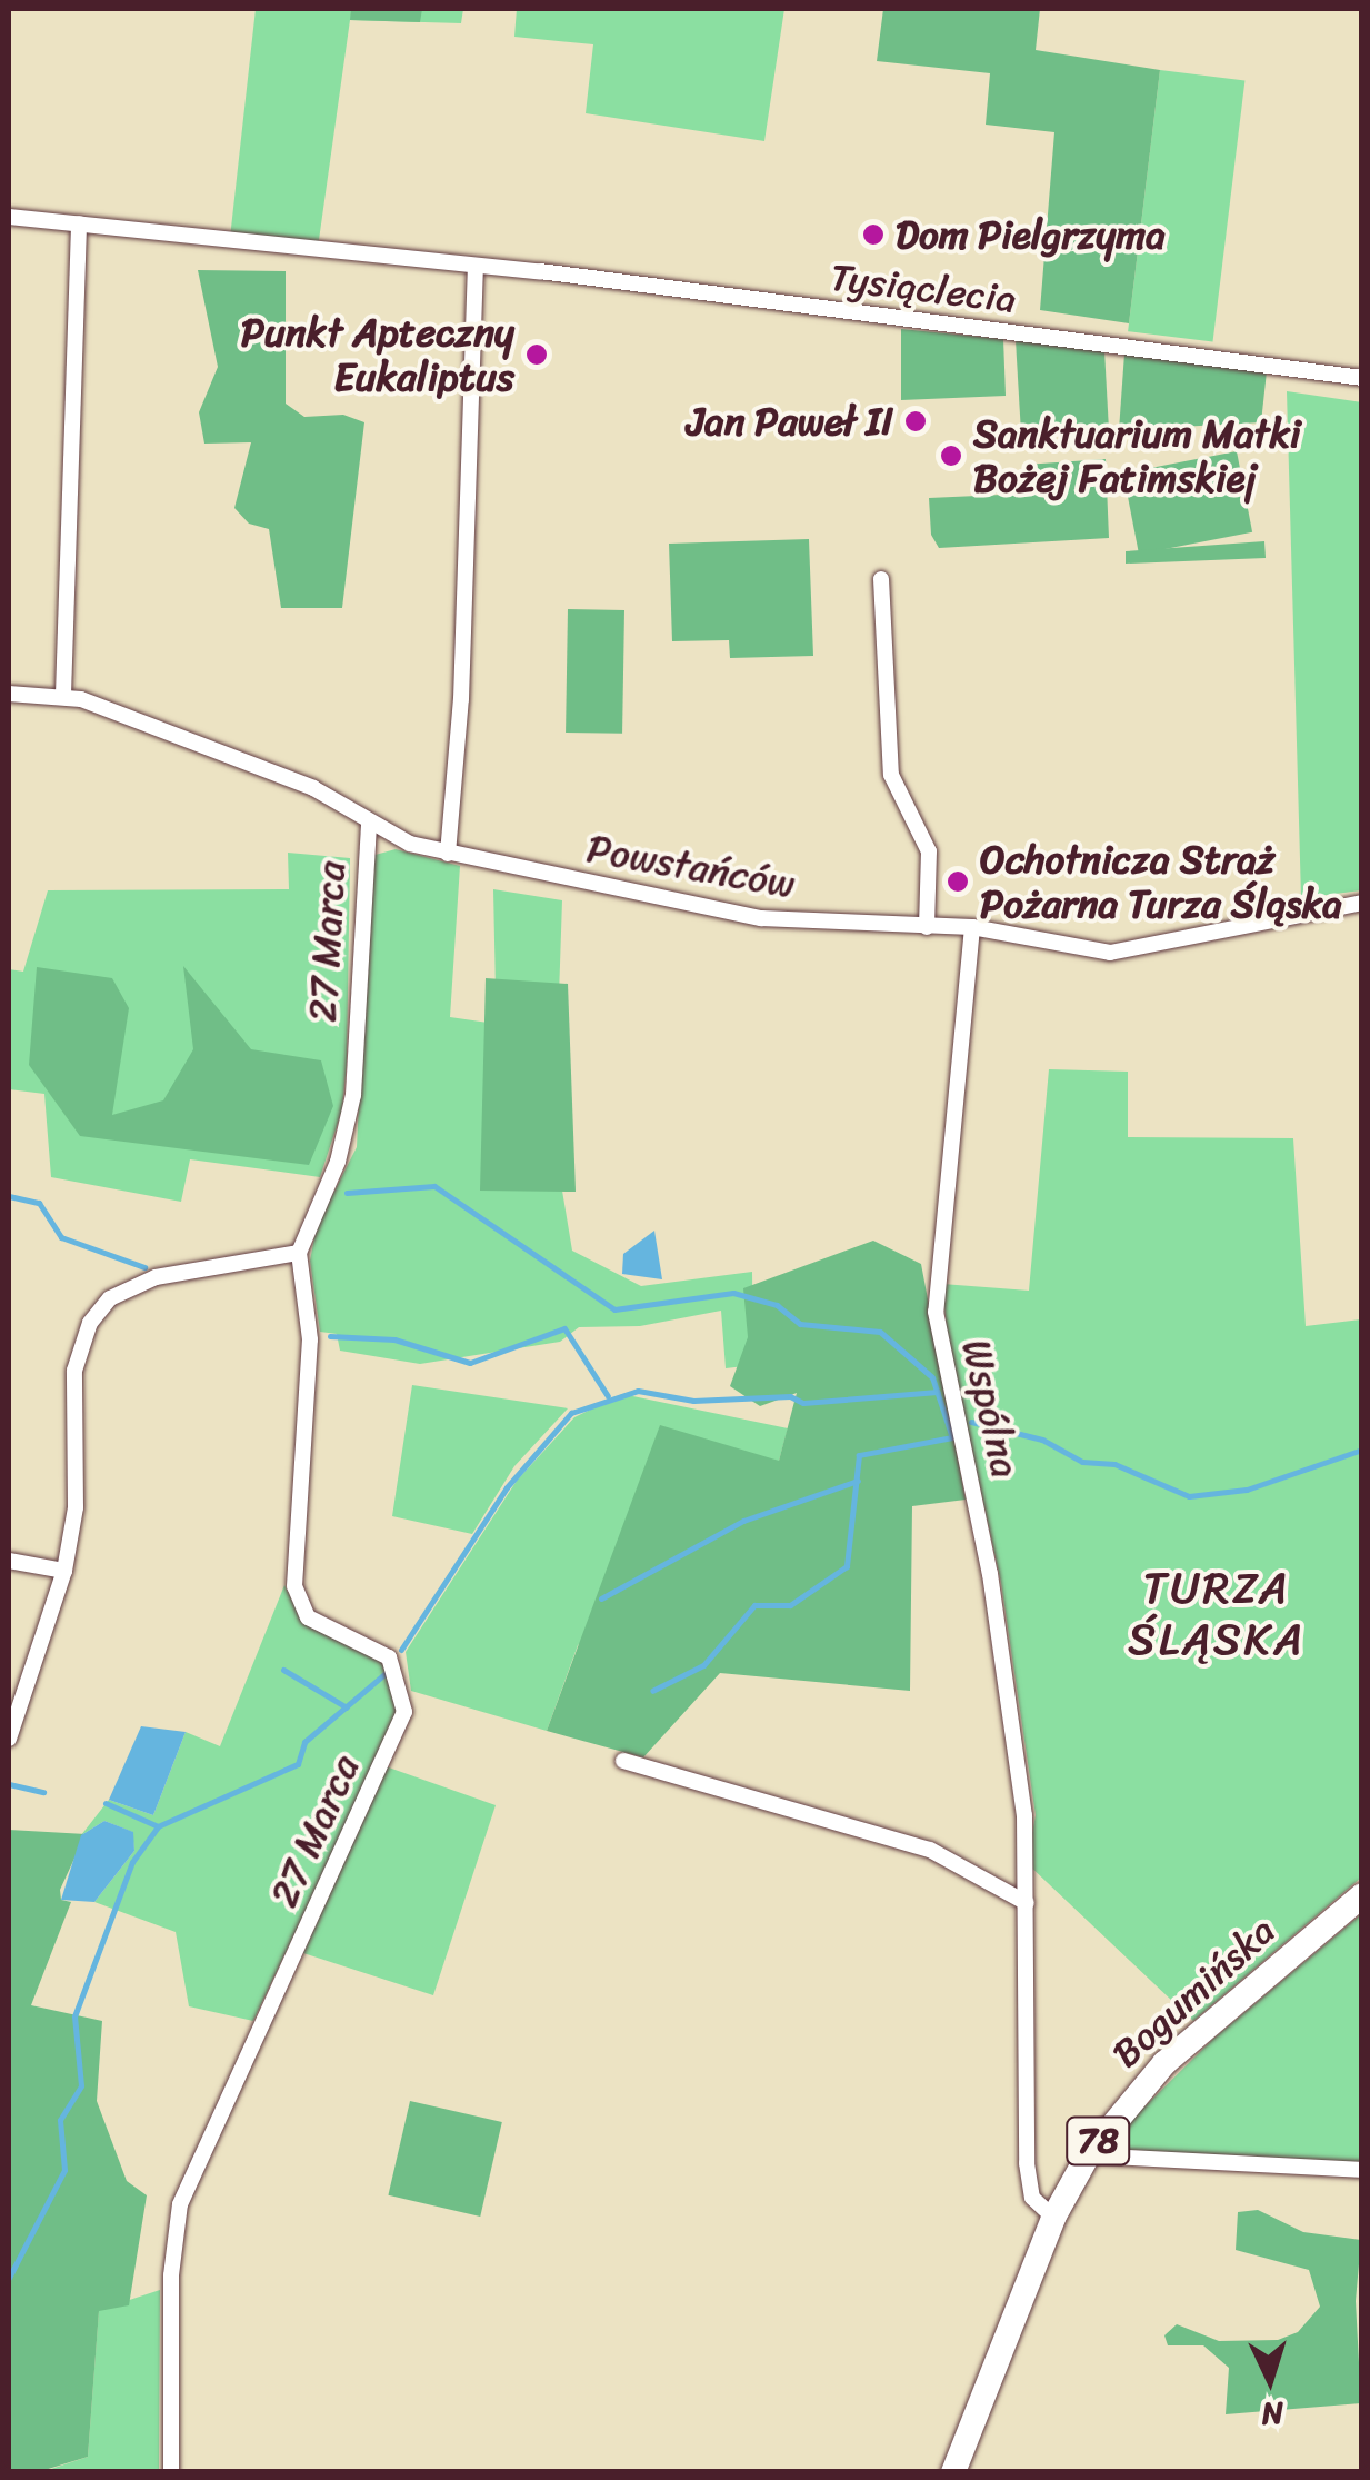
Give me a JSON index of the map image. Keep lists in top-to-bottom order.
{
  "streets": {
    "main road": ["Bogumińska", "78"],
    "street": [
      "Tysiąclecia",
      "Powstańców",
      "27 Marca",
      "Wspólna"
    ]
  },
  "crossings": [
    ["Powstańców", "27 Marca"],
    ["Powstańców", "Wspólna"],
    ["Wspólna", "Bogumińska"]
  ],
  "districts": ["TURZA ŚLĄSKA"],
  "places": [
    "Dom Pielgrzyma",
    "Punkt Apteczny Eukaliptus",
    "Jan Paweł II",
    "Sanktuarium Matki Bożej Fatimskiej",
    "Ochotnicza Straż Pożarna Turza Śląska"
  ],
  "north": "bottom"
}
